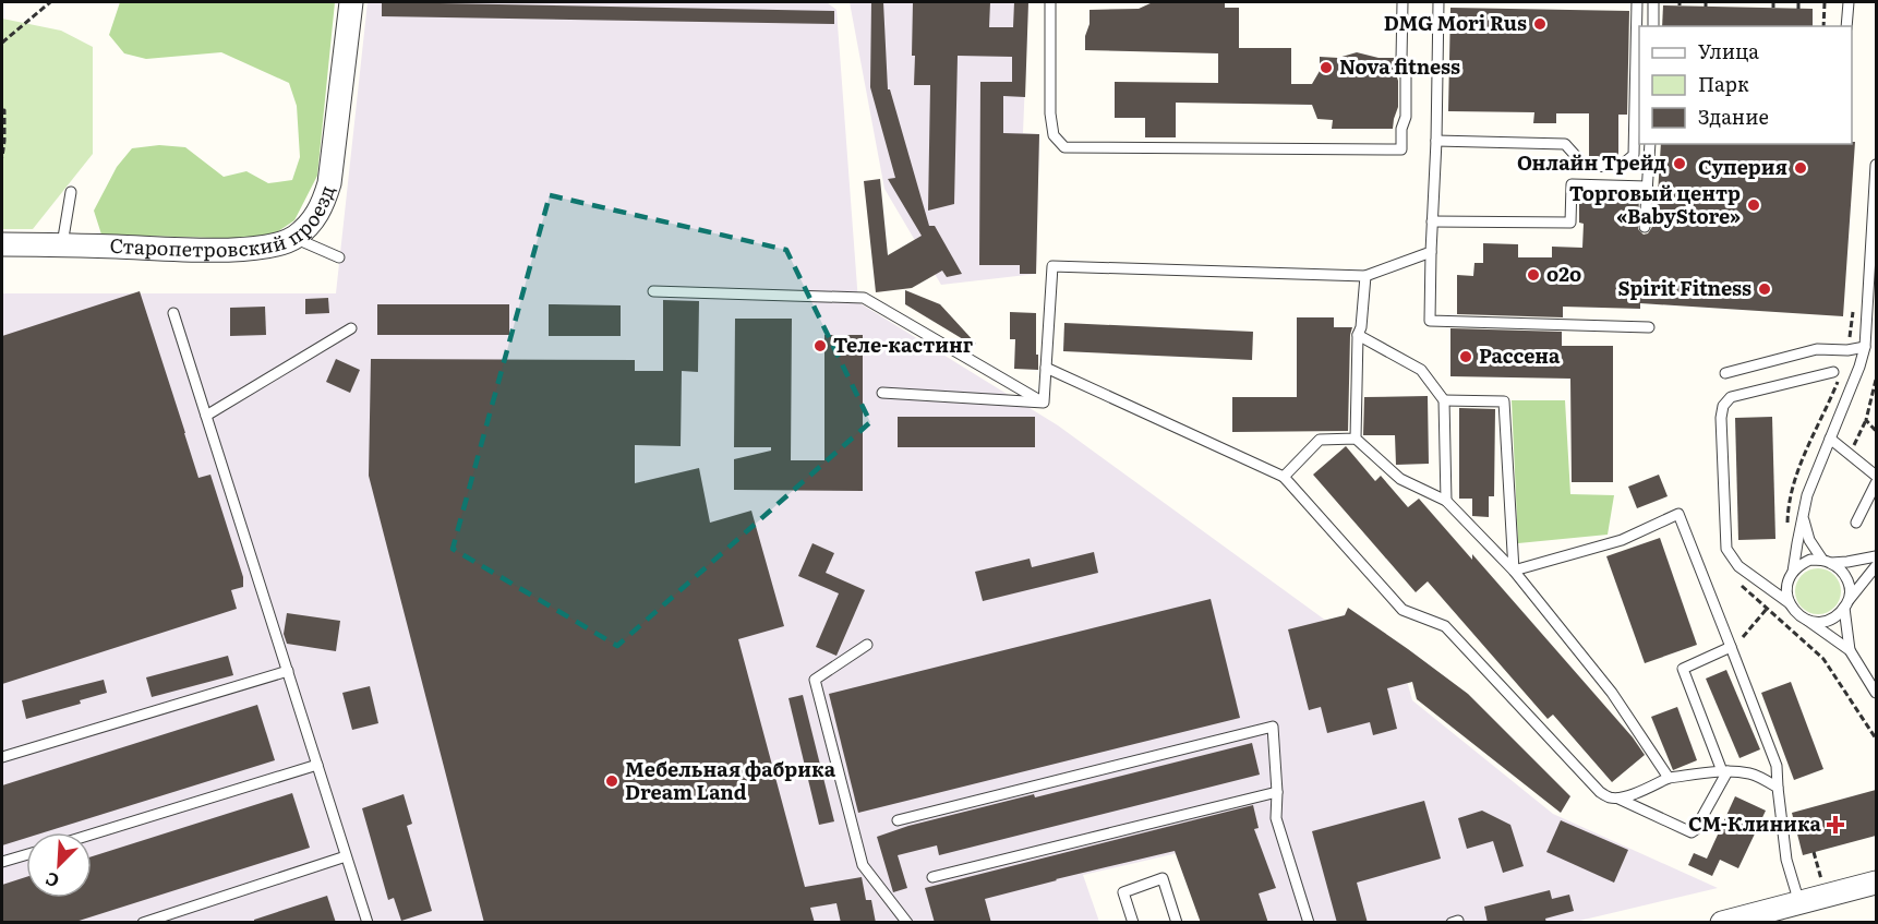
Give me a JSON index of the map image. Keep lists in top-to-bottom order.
{
  "streets": {
    "street": ["Старопетровский проезд"]
  },
  "places": {
    "other": [
      "DMG Mori Rus",
      "Nova fitness",
      "Онлайн Трейд",
      "Суперия",
      "Торговый центр «BabyStore»",
      "o2o",
      "Spirit Fitness",
      "Теле-кастинг",
      "Рассена",
      "Мебельная фабрика Dream Land"
    ],
    "health": ["СМ-Клиника"]
  },
  "legend": ["Улица", "Парк", "Здание"],
  "north": "bottom left"
}
